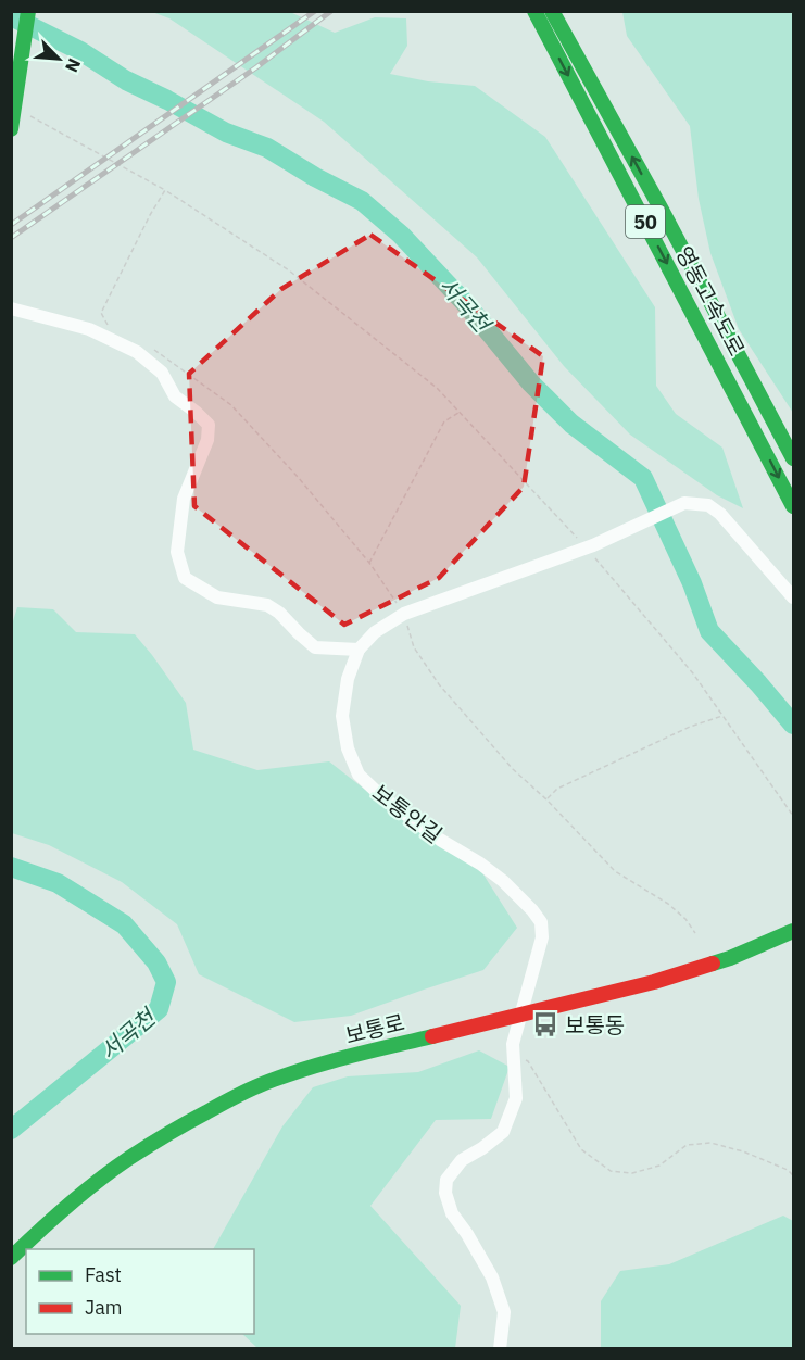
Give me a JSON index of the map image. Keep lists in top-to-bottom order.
{
  "streets": {
    "main road": ["50", "영동고속도로", "보통로"],
    "street": ["보통안길"]
  },
  "water": ["서곡천"],
  "places": {
    "bus stop": ["보통동"]
  },
  "legend": ["Fast", "Jam"],
  "north": "bottom right"
}
